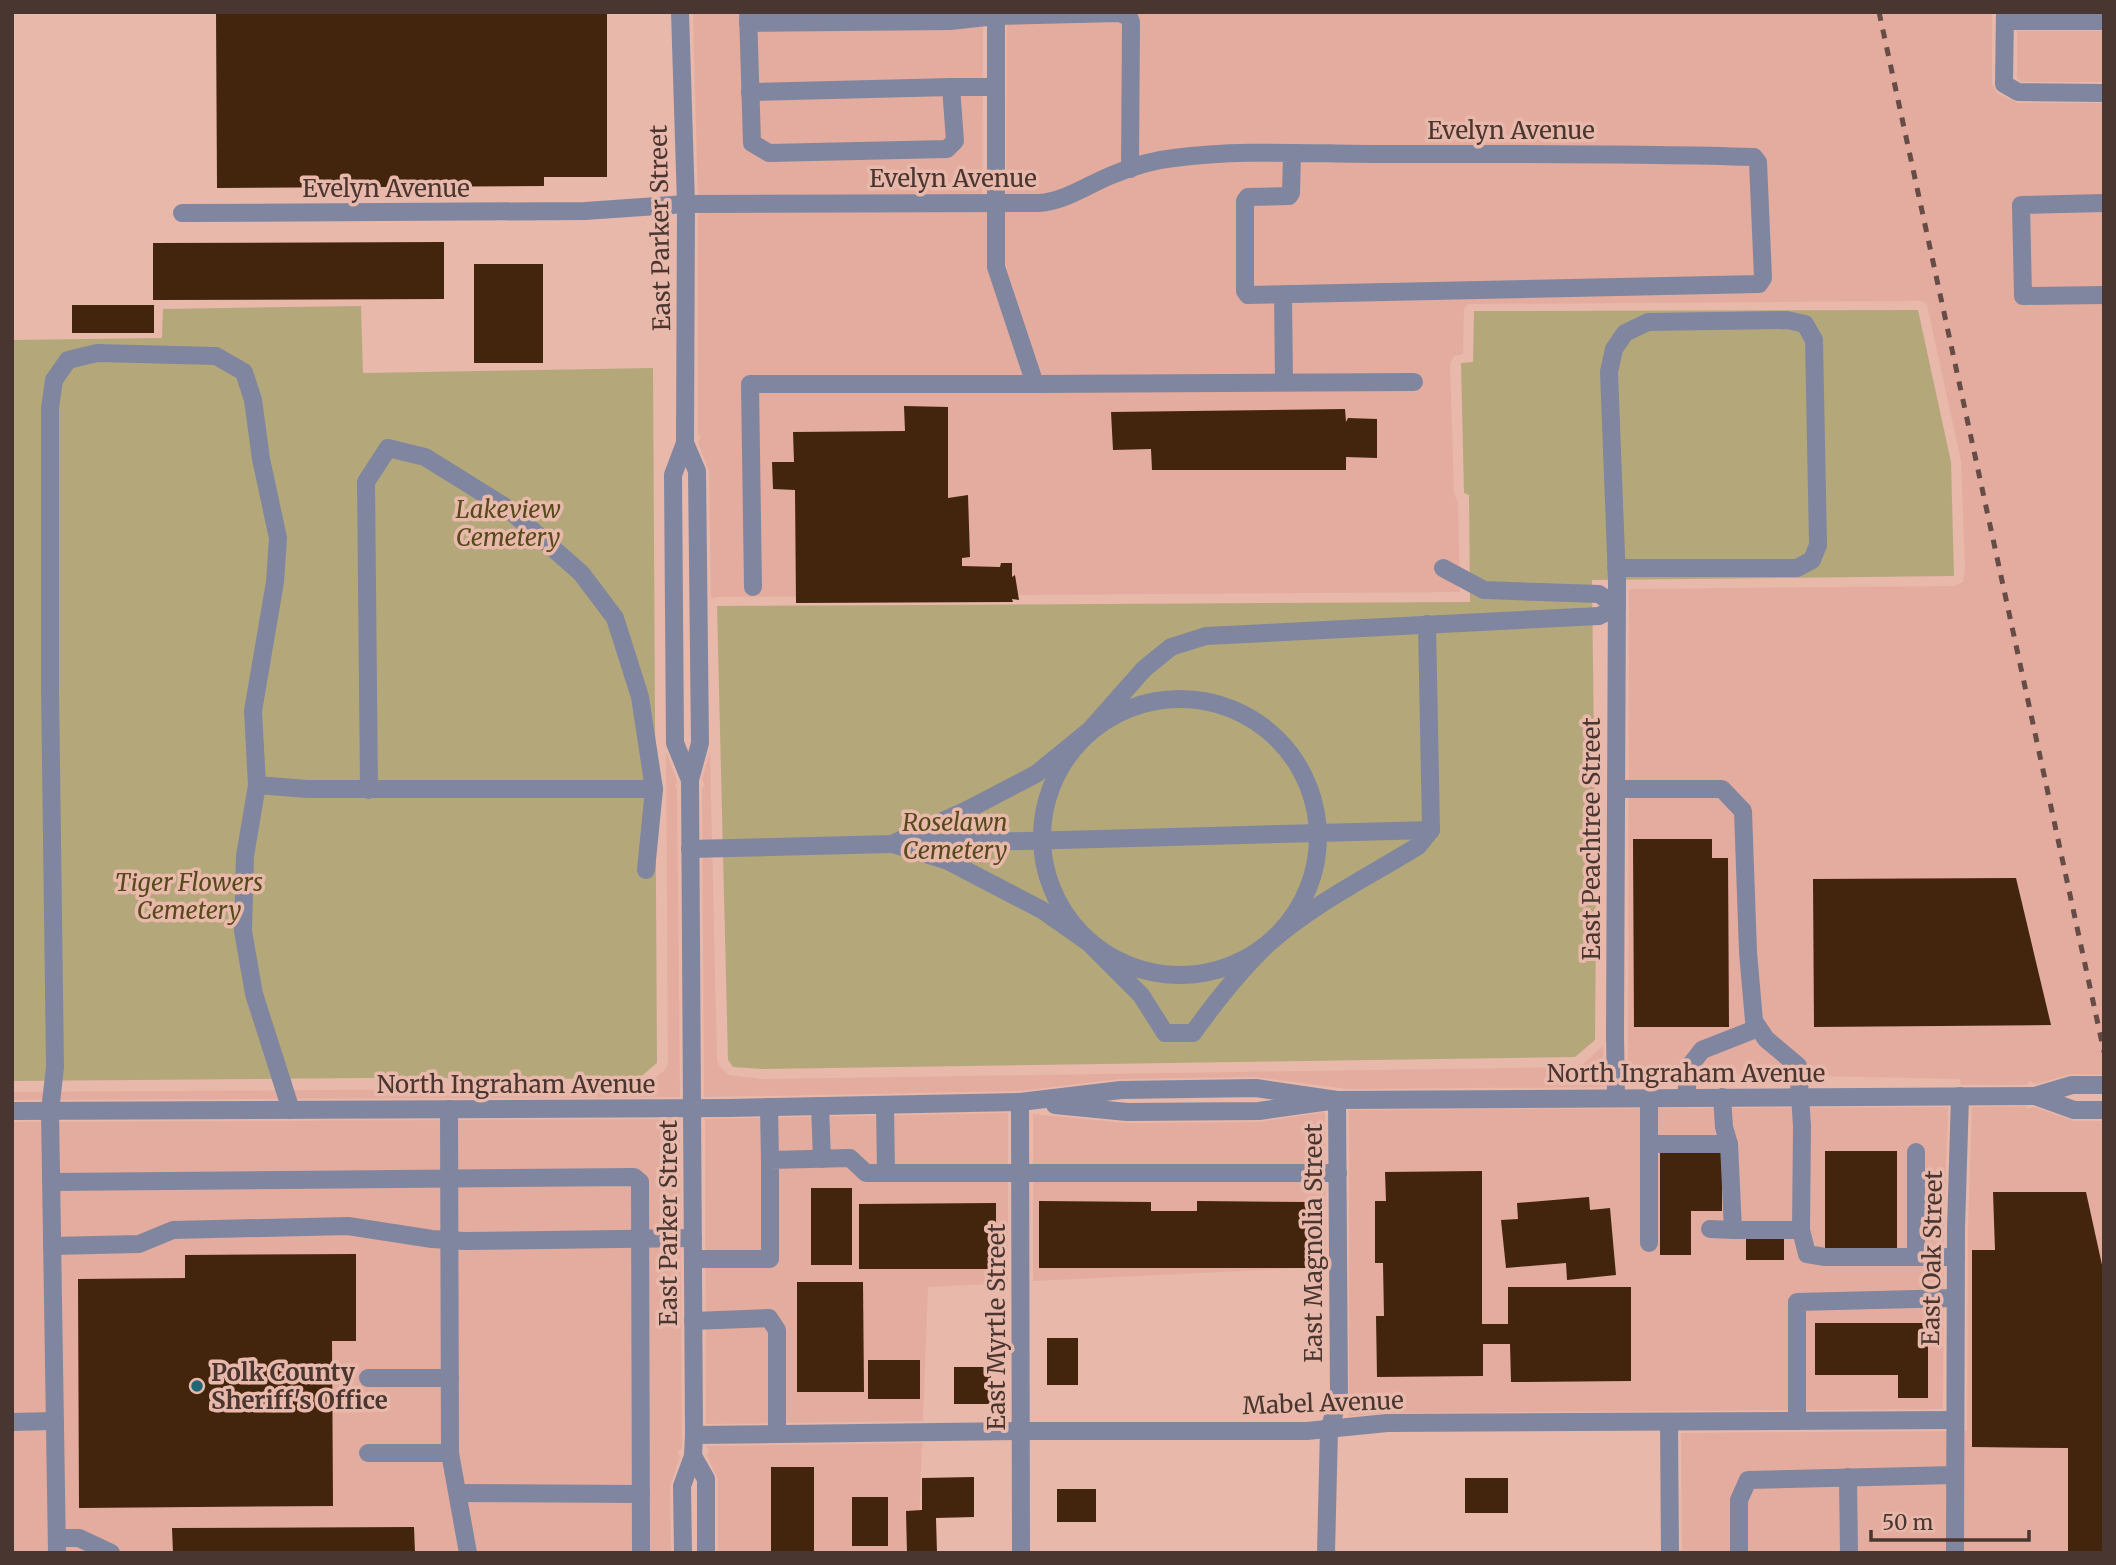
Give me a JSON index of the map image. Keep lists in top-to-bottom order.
{
  "streets": {
    "street": [
      "Evelyn Avenue",
      "East Parker Street",
      "East Peachtree Street",
      "North Ingraham Avenue",
      "East Magnolia Street",
      "East Oak Street",
      "East Myrtle Street",
      "Mabel Avenue"
    ]
  },
  "crossings": [
    ["Evelyn Avenue", "East Parker Street"],
    ["East Parker Street", "North Ingraham Avenue"],
    ["East Parker Street", "Mabel Avenue"],
    ["East Peachtree Street", "North Ingraham Avenue"],
    ["North Ingraham Avenue", "East Magnolia Street"],
    ["North Ingraham Avenue", "East Oak Street"],
    ["North Ingraham Avenue", "East Myrtle Street"],
    ["East Magnolia Street", "Mabel Avenue"],
    ["East Oak Street", "Mabel Avenue"],
    ["East Myrtle Street", "Mabel Avenue"]
  ],
  "parks": ["Lakeview Cemetery", "Roselawn Cemetery", "Tiger Flowers Cemetery"],
  "places": ["Polk County Sheriff's Office"],
  "scale_bar": "50 m"
}
